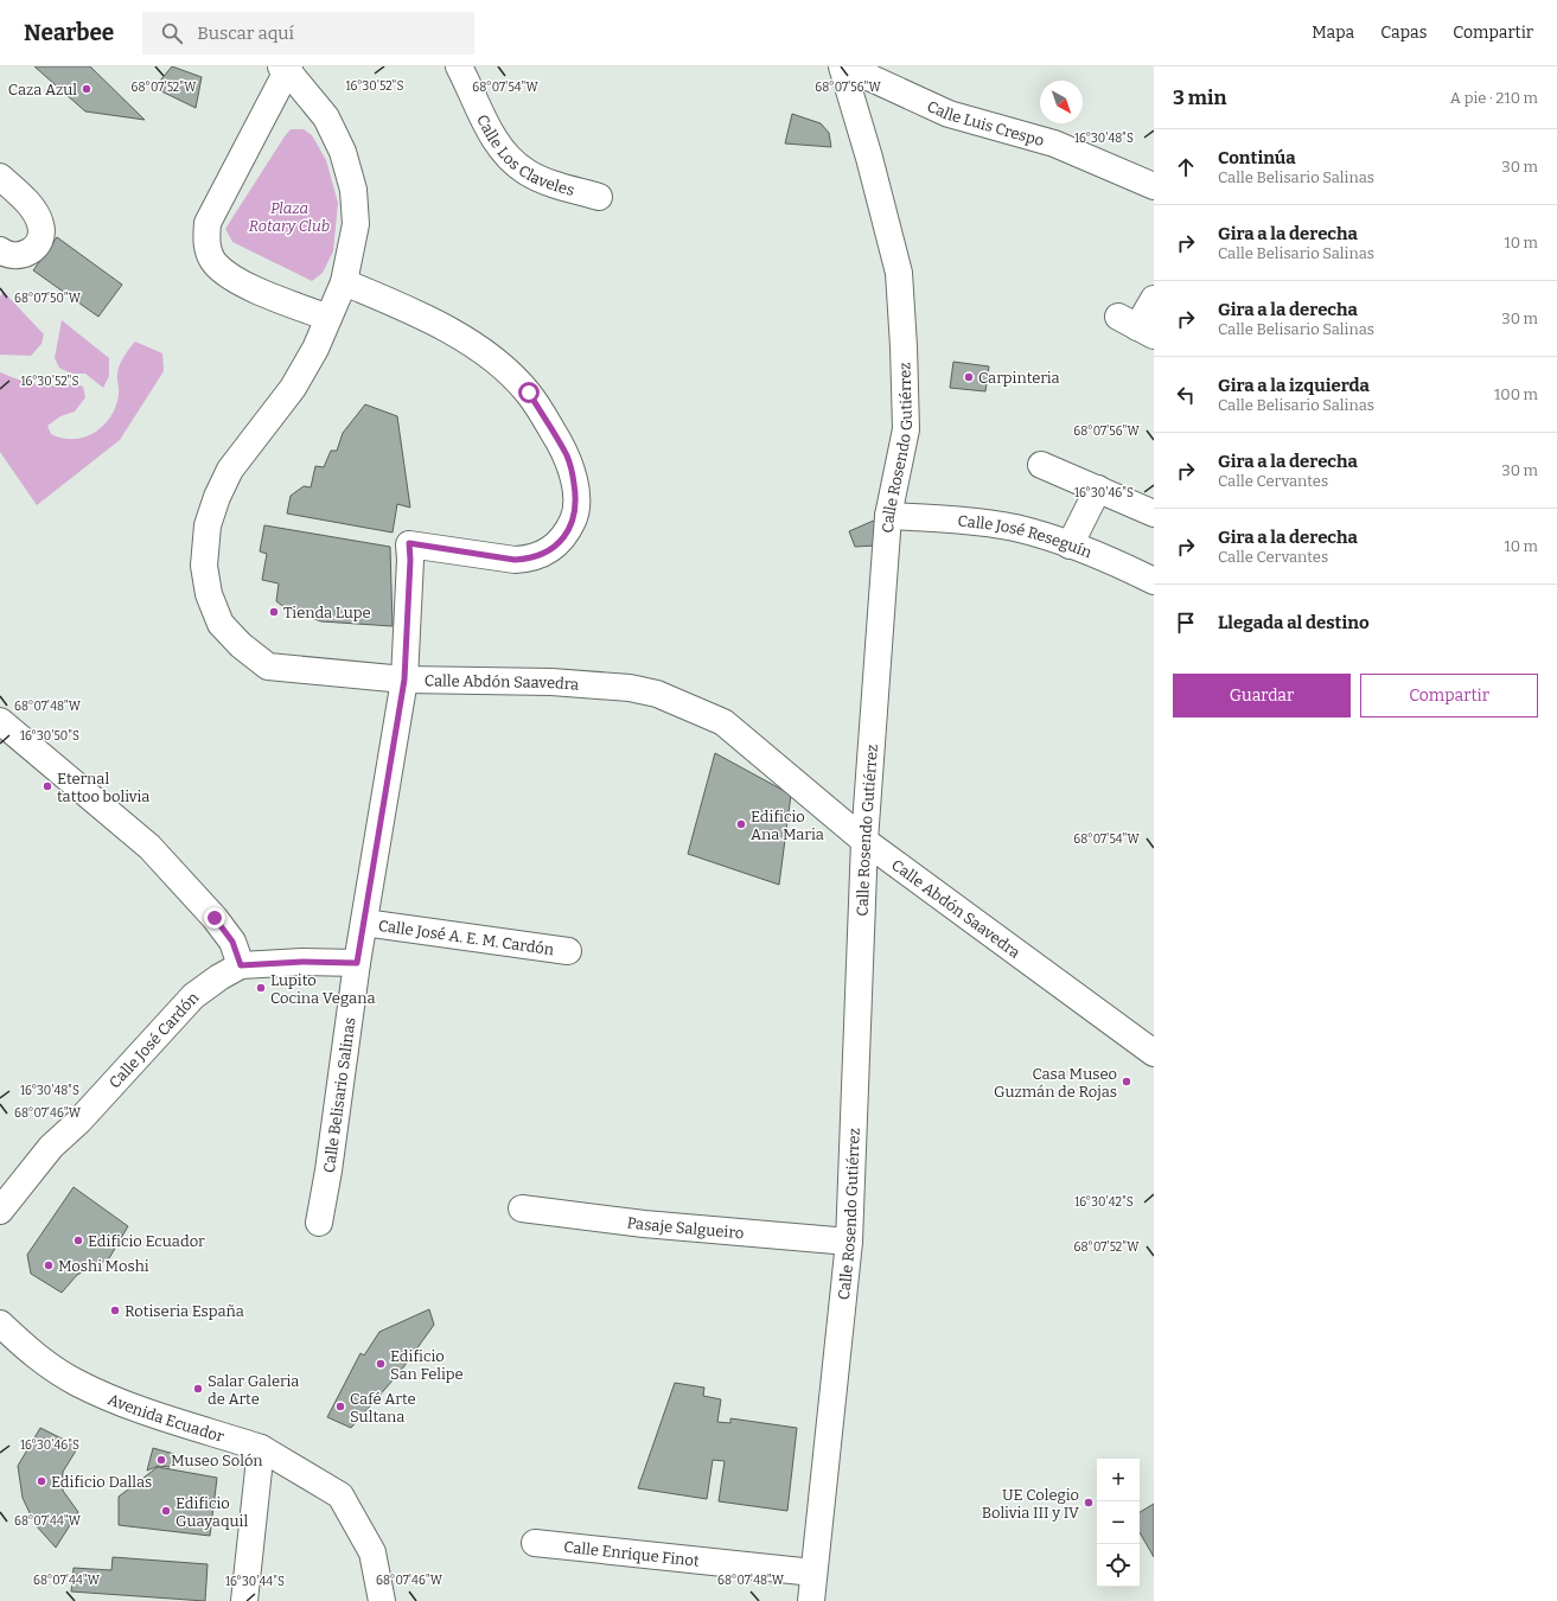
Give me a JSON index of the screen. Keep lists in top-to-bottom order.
{
  "streets": {
    "street": [
      "Calle Luis Crespo",
      "Calle Los Claveles",
      "Calle Rosendo Gutiérrez",
      "Calle José Reseguín",
      "Calle Abdón Saavedra",
      "Calle José A. E. M. Cardón",
      "Calle José Cardón",
      "Calle Belisario Salinas",
      "Pasaje Salgueiro",
      "Avenida Ecuador",
      "Calle Enrique Finot"
    ]
  },
  "crossings": [
    ["Calle Rosendo Gutiérrez", "Calle José Reseguín"],
    ["Calle Rosendo Gutiérrez", "Calle Abdón Saavedra"],
    ["Calle Rosendo Gutiérrez", "Pasaje Salgueiro"],
    ["Calle Rosendo Gutiérrez", "Calle Enrique Finot"],
    ["Calle Abdón Saavedra", "Calle Belisario Salinas"],
    ["Calle José A. E. M. Cardón", "Calle Belisario Salinas"]
  ],
  "parks": ["Plaza Rotary Club"],
  "places": [
    "Caza Azul",
    "Carpinteria",
    "Tienda Lupe",
    "Eternal tattoo bolivia",
    "Edificio Ana Maria",
    "Lupito Cocina Vegana",
    "Casa Museo Guzmán de Rojas",
    "Edificio Ecuador",
    "Moshi Moshi",
    "Rotiseria España",
    "Edificio San Felipe",
    "Salar Galeria de Arte",
    "Café Arte Sultana",
    "Museo Solón",
    "Edificio Dallas",
    "UE Colegio Bolivia III y IV",
    "Edificio Guayaquil"
  ],
  "north": "bottom right",
  "page": {
    "header": "Nearbee",
    "search": "Buscar aquí",
    "nav": ["Mapa", "Capas", "Compartir"],
    "heading": ["3 min", "A pie · 210 m"],
    "list": [
      ["Continúa", "Calle Belisario Salinas", "30 m"],
      ["Gira a la derecha", "Calle Belisario Salinas", "10 m"],
      ["Gira a la derecha", "Calle Belisario Salinas", "30 m"],
      ["Gira a la izquierda", "Calle Belisario Salinas", "100 m"],
      ["Gira a la derecha", "Calle Cervantes", "30 m"],
      ["Gira a la derecha", "Calle Cervantes", "10 m"],
      "Llegada al destino"
    ],
    "buttons": ["Guardar", "Compartir"],
    "map_buttons": ["+", "−"]
  },
  "coordinates": [
    "16°30'52\"S",
    "68°07'52\"W",
    "68°07'54\"W",
    "68°07'56\"W",
    "16°30'48\"S",
    "68°07'50\"W",
    "16°30'46\"S",
    "68°07'48\"W",
    "16°30'50\"S",
    "68°07'46\"W",
    "16°30'42\"S",
    "68°07'44\"W",
    "16°30'44\"S"
  ]
}
